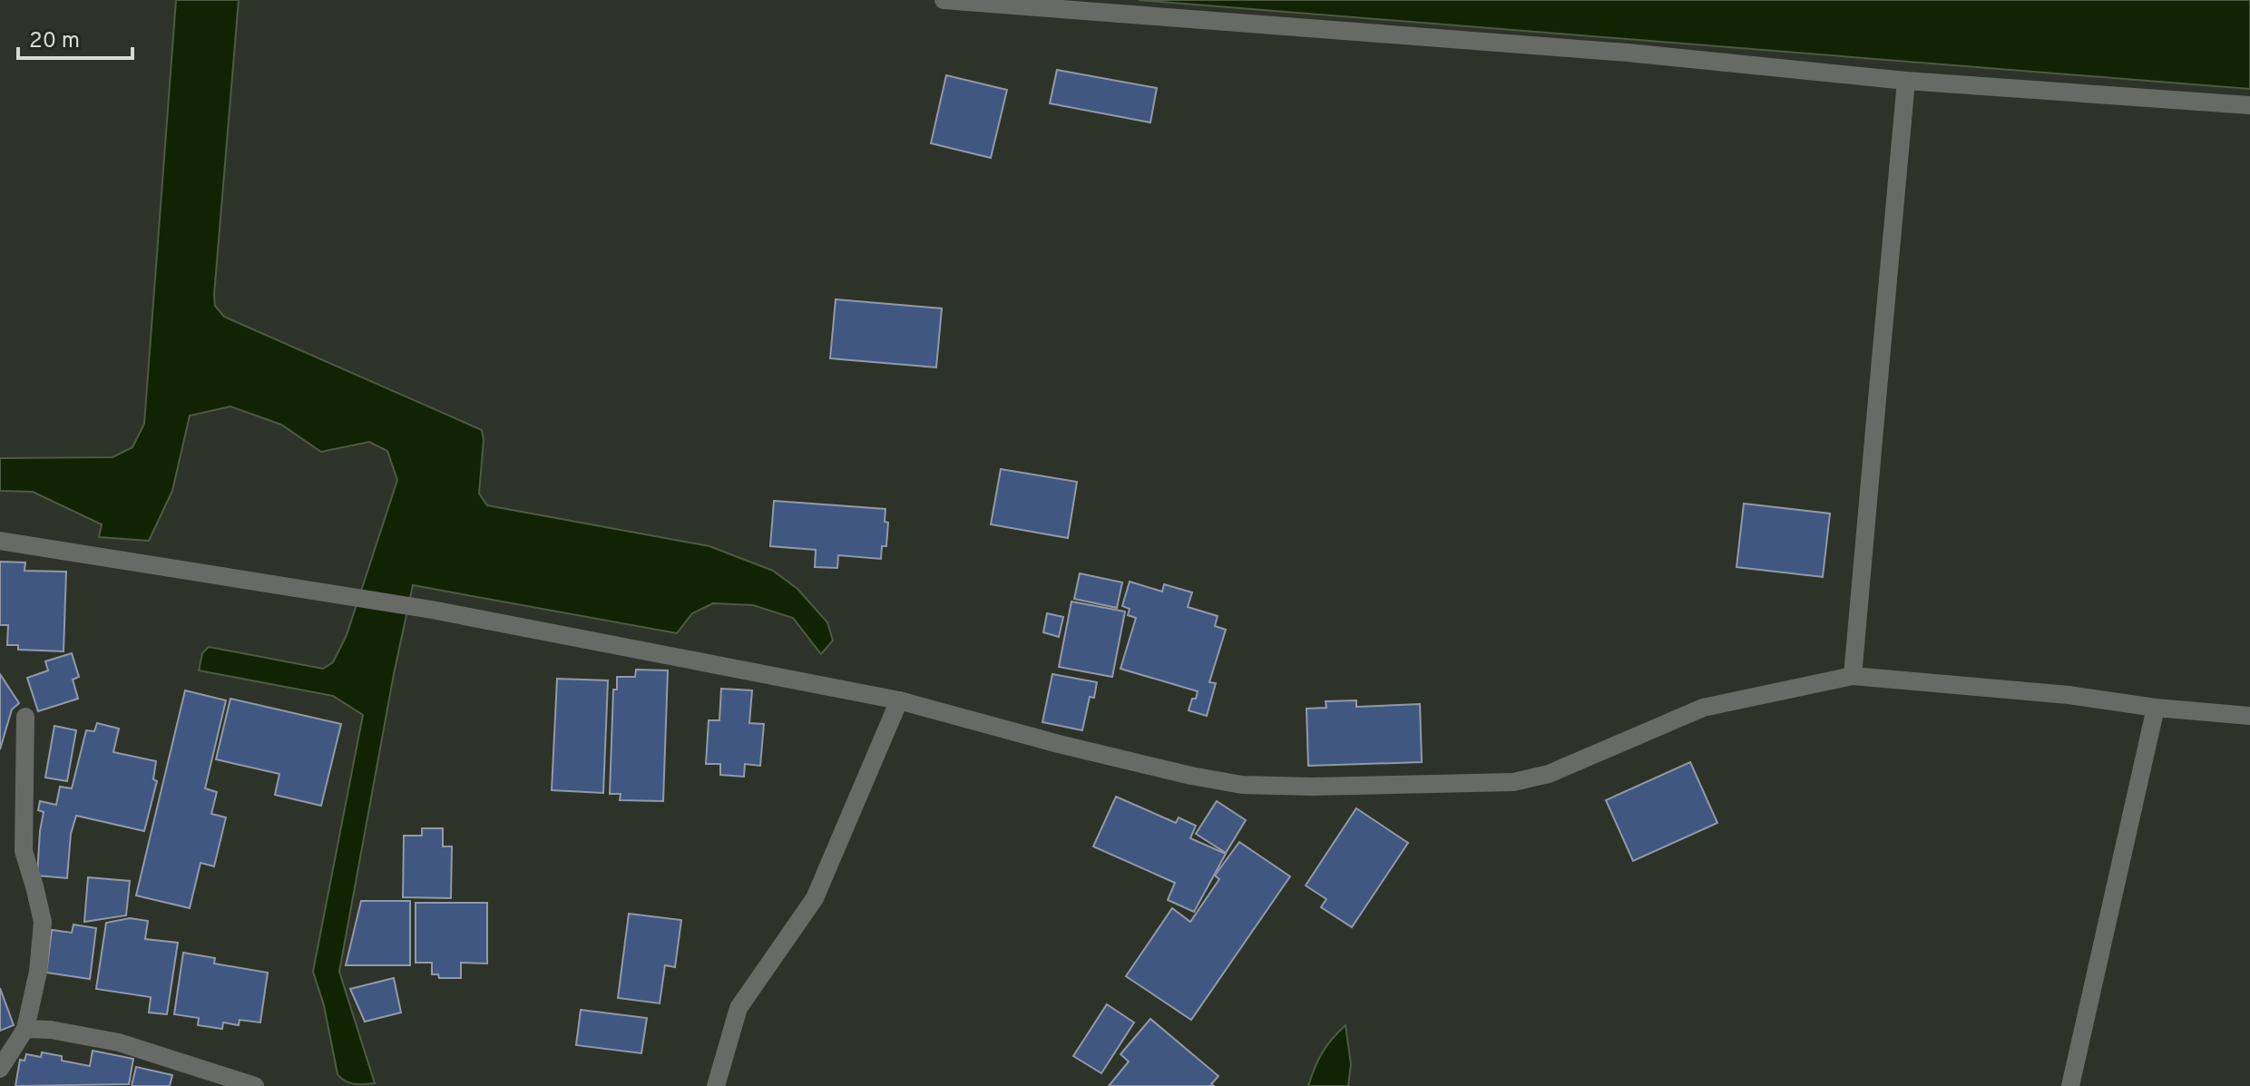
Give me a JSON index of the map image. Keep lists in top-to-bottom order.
{
  "scale_bar": "20 m"
}
